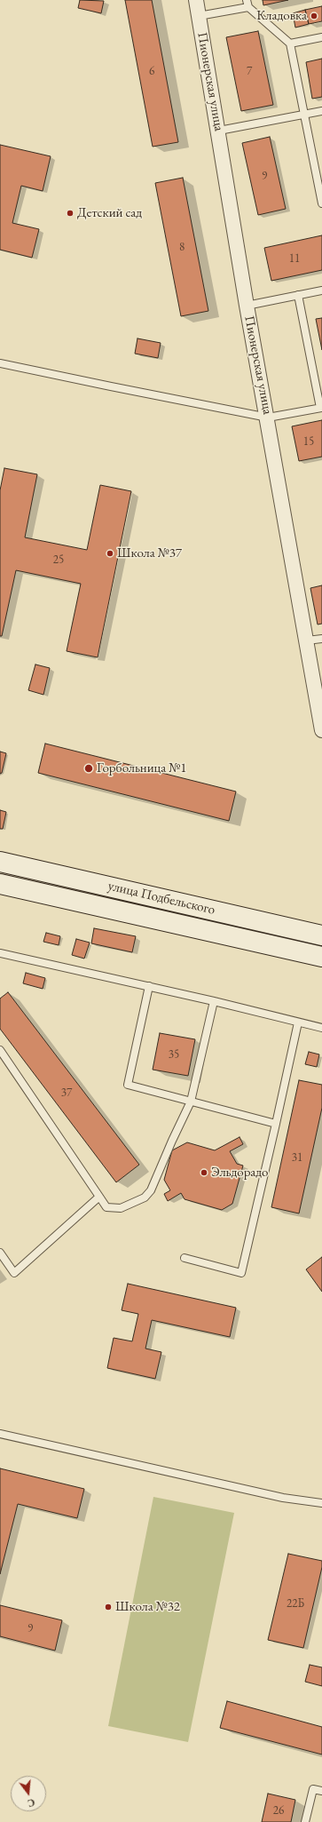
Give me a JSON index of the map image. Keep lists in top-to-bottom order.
{
  "streets": {
    "main road": ["улица Подбельского"],
    "street": ["Пионерская улица"]
  },
  "places": [
    "Кладовка",
    "Детский сад",
    "Школа №37",
    "Горбольница №1",
    "Эльдорадо",
    "Школа №32"
  ],
  "house_numbers": [
    "6",
    "7",
    "9",
    "8",
    "11",
    "15",
    "25",
    "35",
    "37",
    "31",
    "22Б",
    "9",
    "26"
  ],
  "north": "bottom"
}
